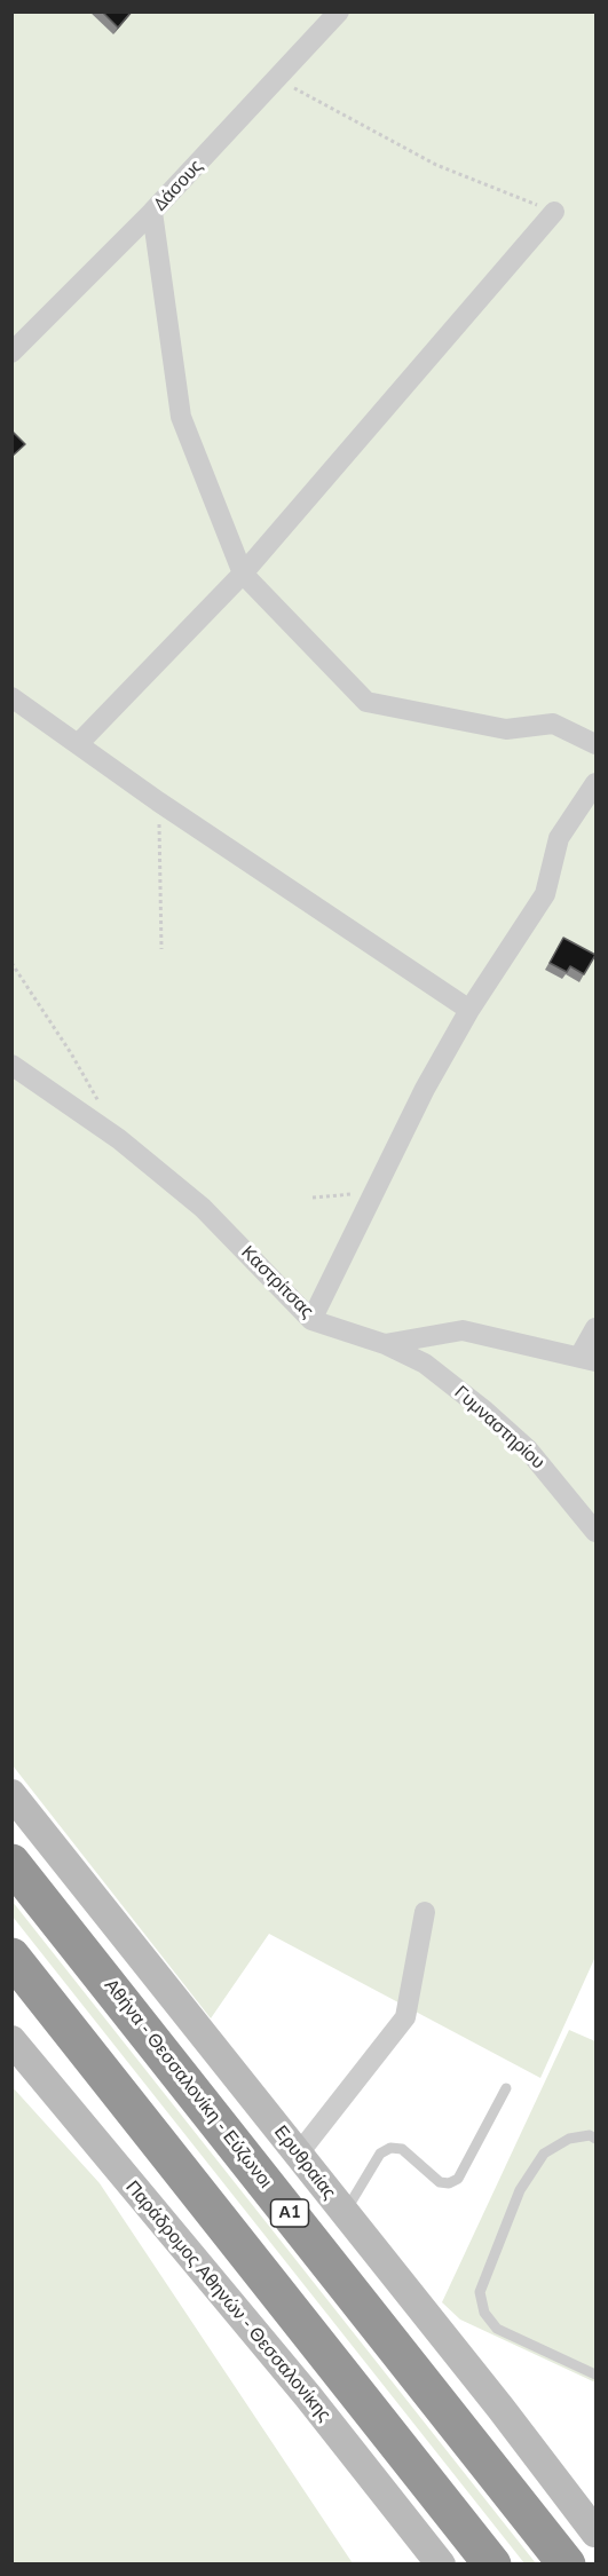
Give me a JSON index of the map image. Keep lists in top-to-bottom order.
{
  "streets": {
    "highway": ["Αθήνα - Θεσσαλονίκη - Εύζωνοι", "Α1"],
    "main road": ["Ερυθραίας", "Παράδρομος Αθηνών - Θεσσαλονίκης"],
    "street": ["Δάσους", "Καστρίτσας", "Γυμναστηρίου"]
  },
  "crossings": [
    ["Καστρίτσας", "Γυμναστηρίου"]
  ]
}
